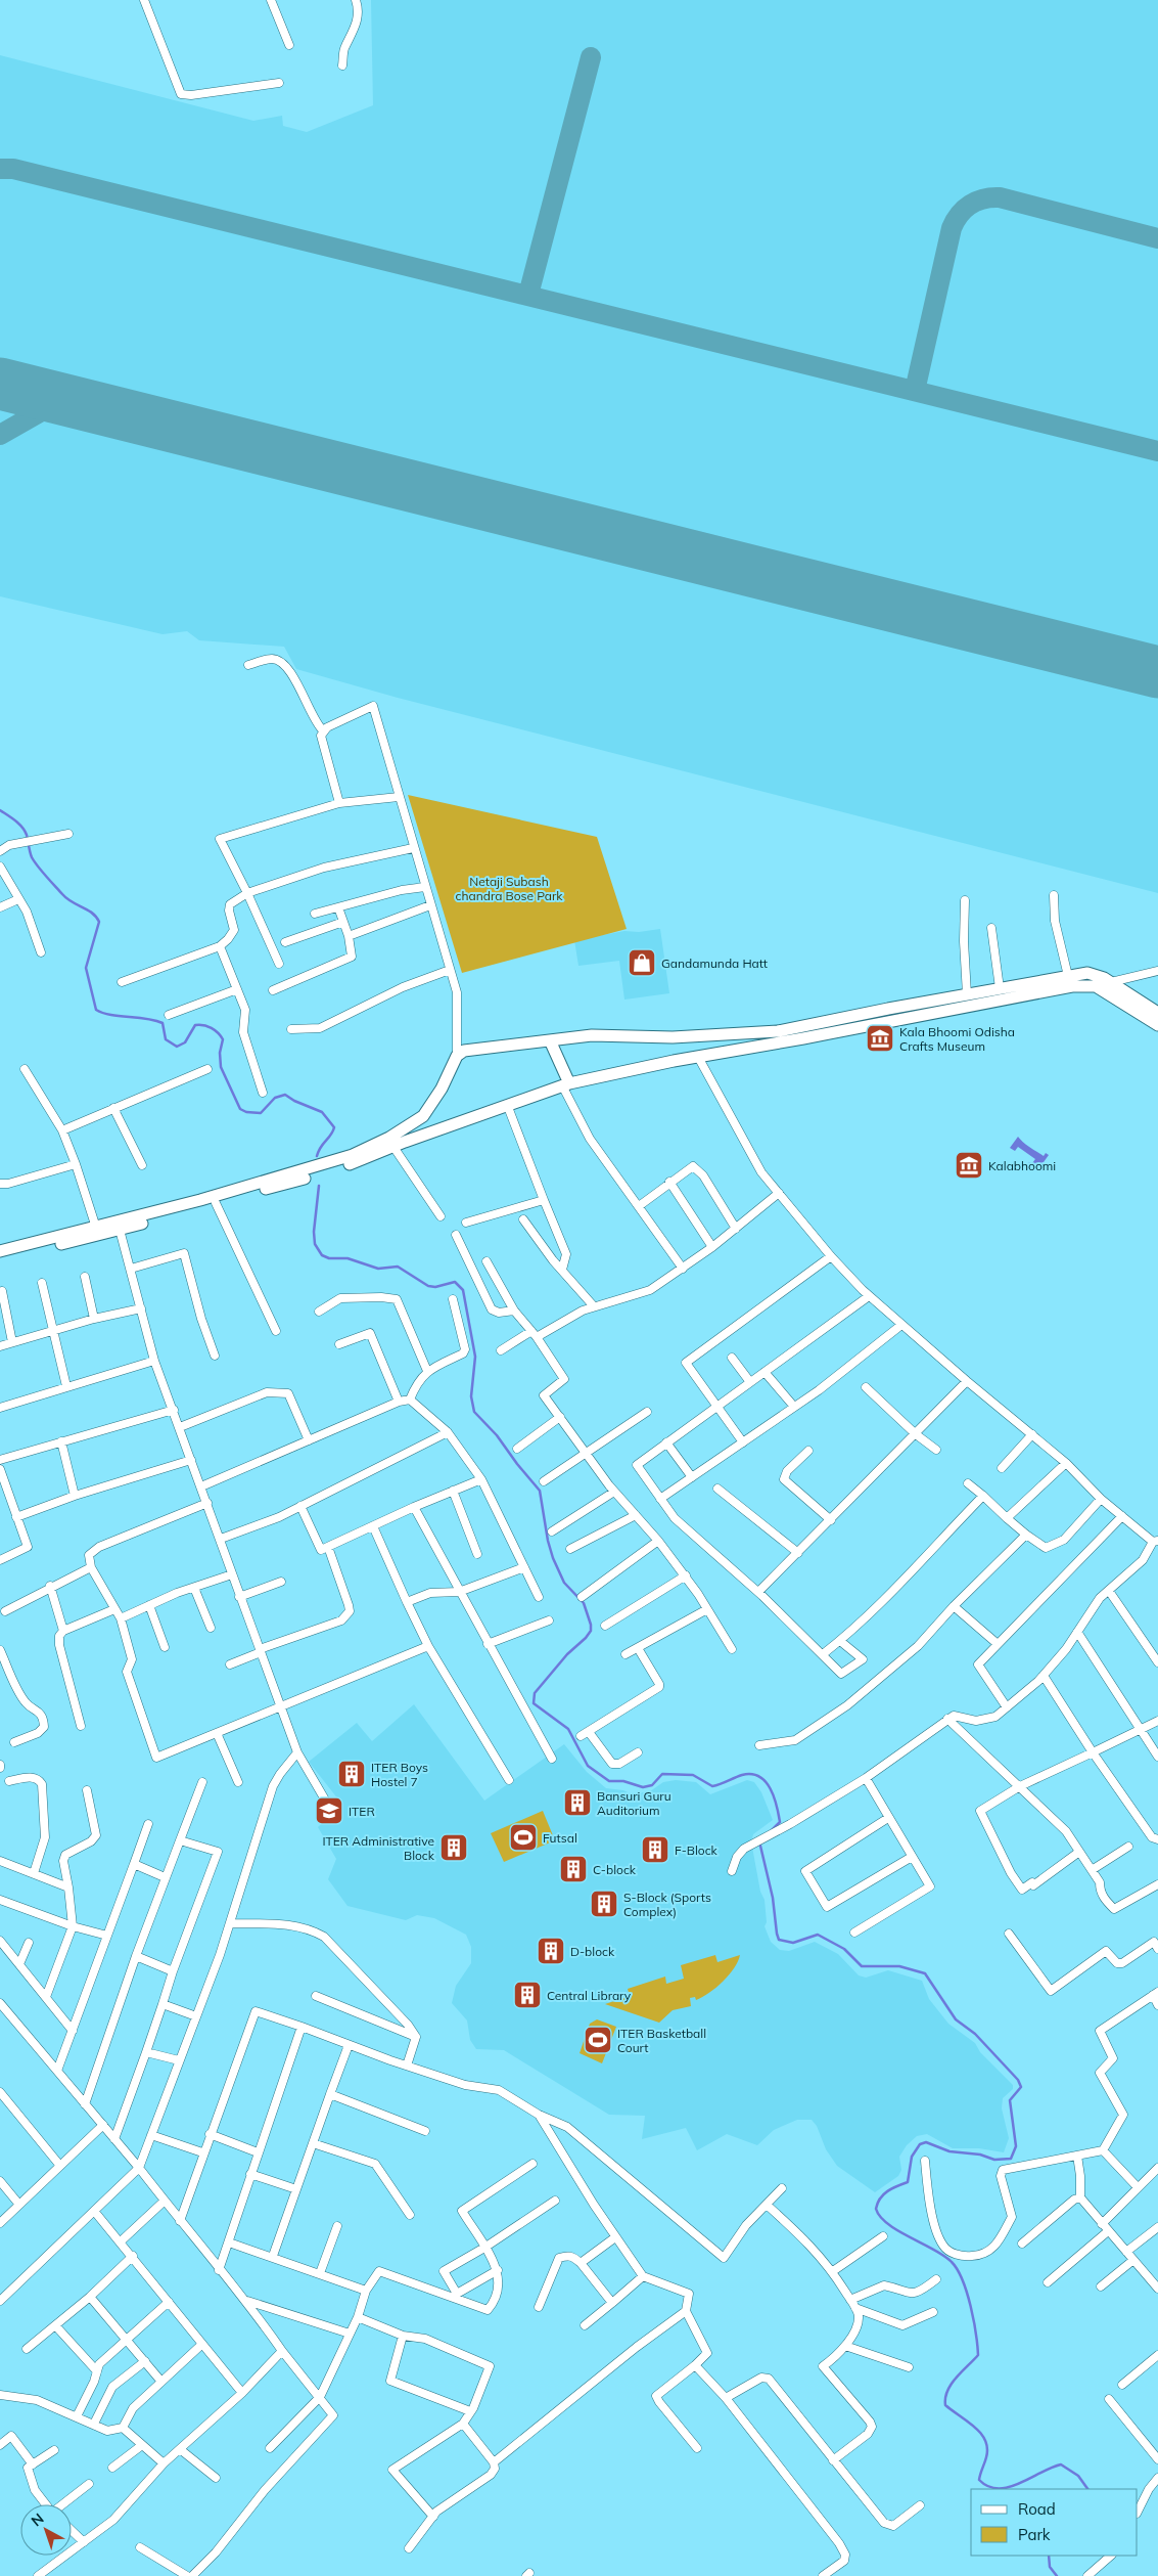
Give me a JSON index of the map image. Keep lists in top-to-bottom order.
{
  "parks": ["Netaji Subash chandra Bose Park"],
  "places": {
    "shop": ["Gandamunda Hatt"],
    "museum": ["Kala Bhoomi Odisha Crafts Museum", "Kalabhoomi"],
    "building": [
      "ITER Boys Hostel 7",
      "Bansuri Guru Auditorium",
      "ITER Administrative Block",
      "F-Block",
      "C-block",
      "S-Block (Sports Complex)",
      "D-block",
      "Central Library"
    ],
    "school or university": ["ITER"],
    "sports": ["Futsal", "ITER Basketball Court"]
  },
  "legend": ["Road", "Park"],
  "north": "top left"
}
